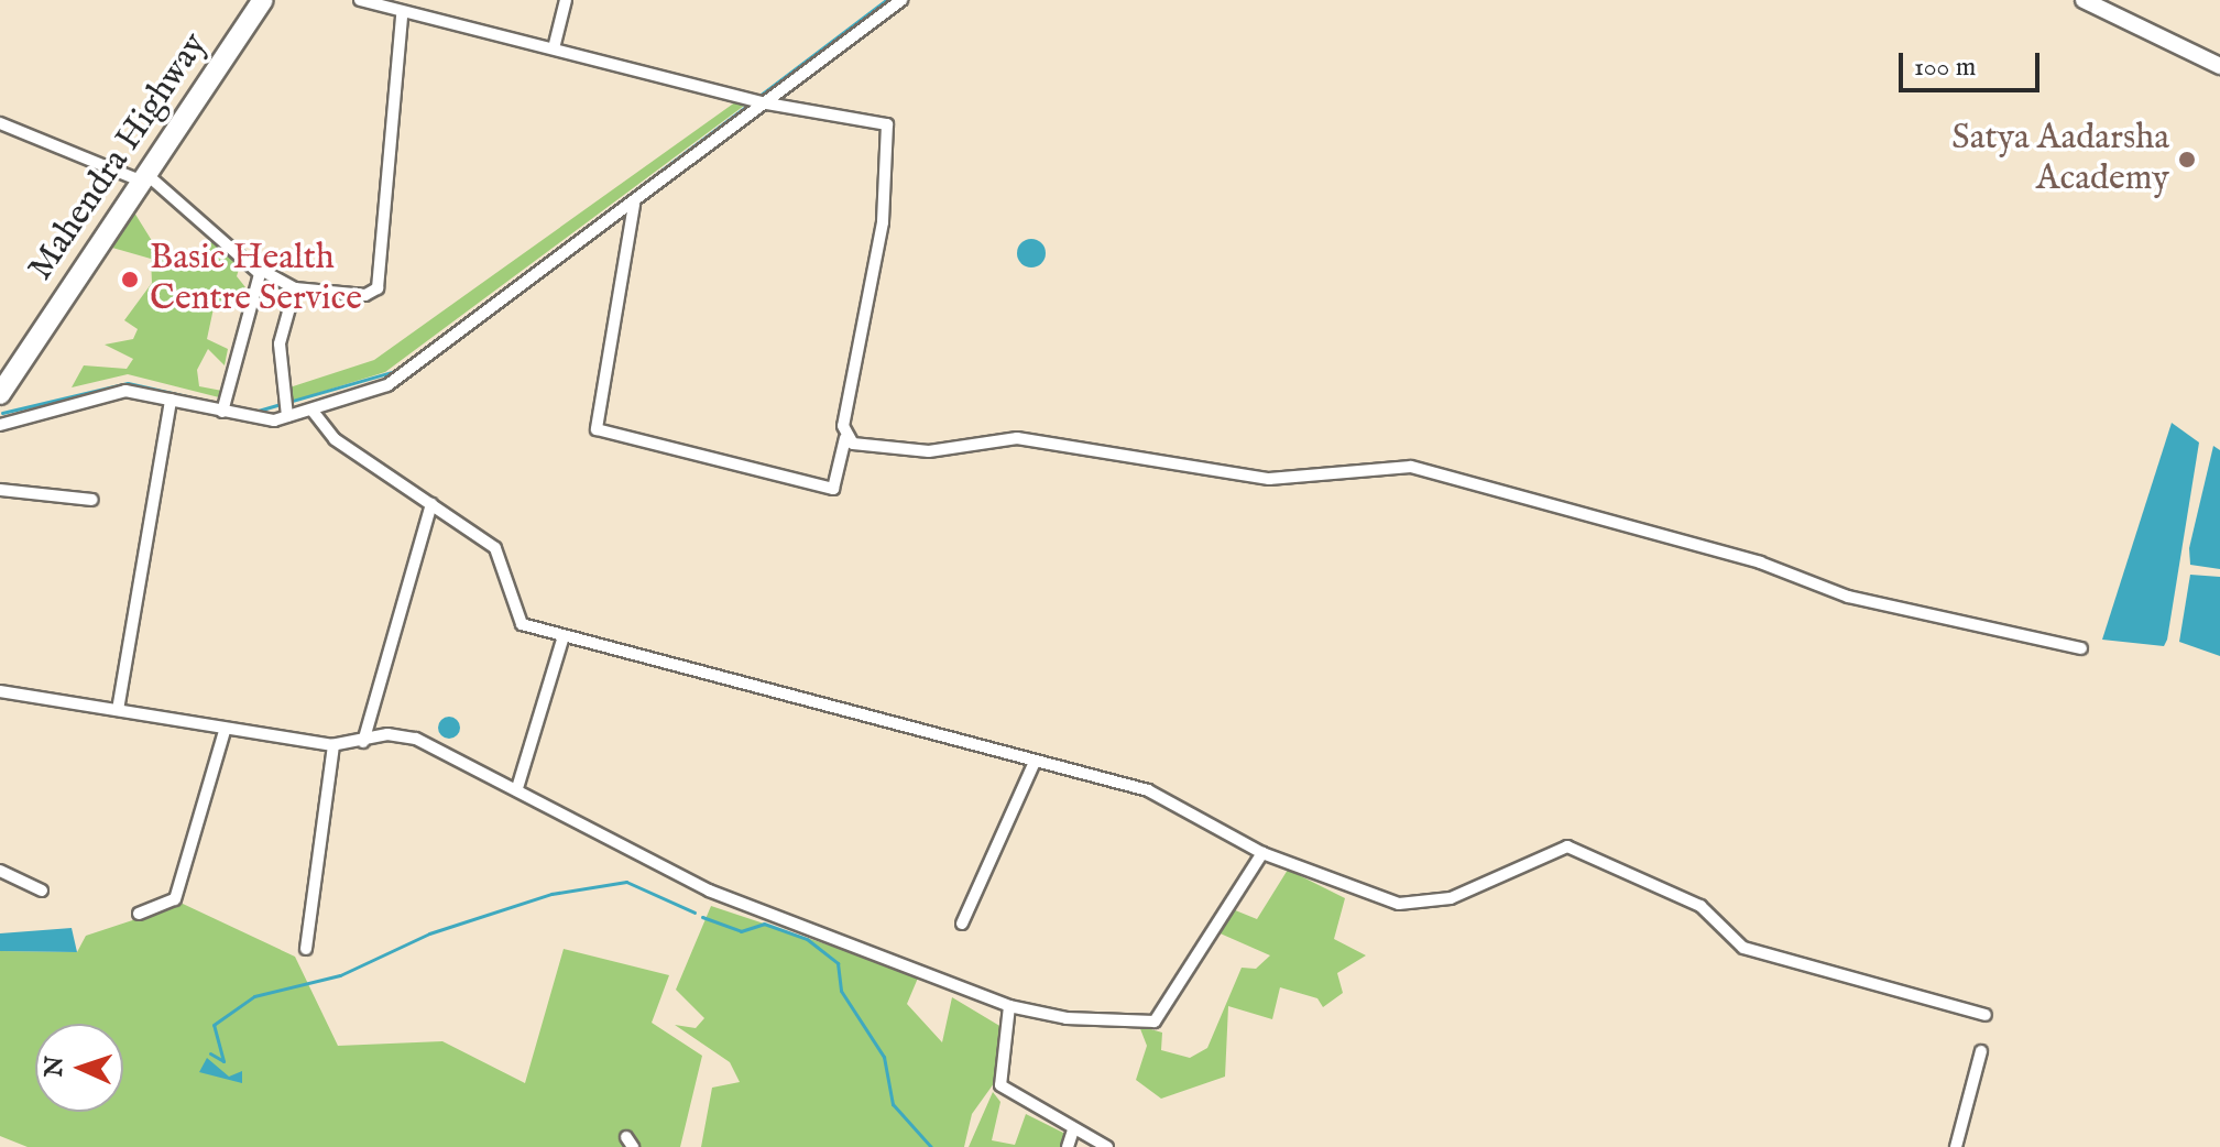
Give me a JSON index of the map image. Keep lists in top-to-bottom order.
{
  "streets": {
    "highway": ["Mahendra Highway"]
  },
  "places": ["Satya Aadarsha Academy", "Basic Health Centre Service"],
  "scale_bar": "100 m",
  "north": "left"
}
